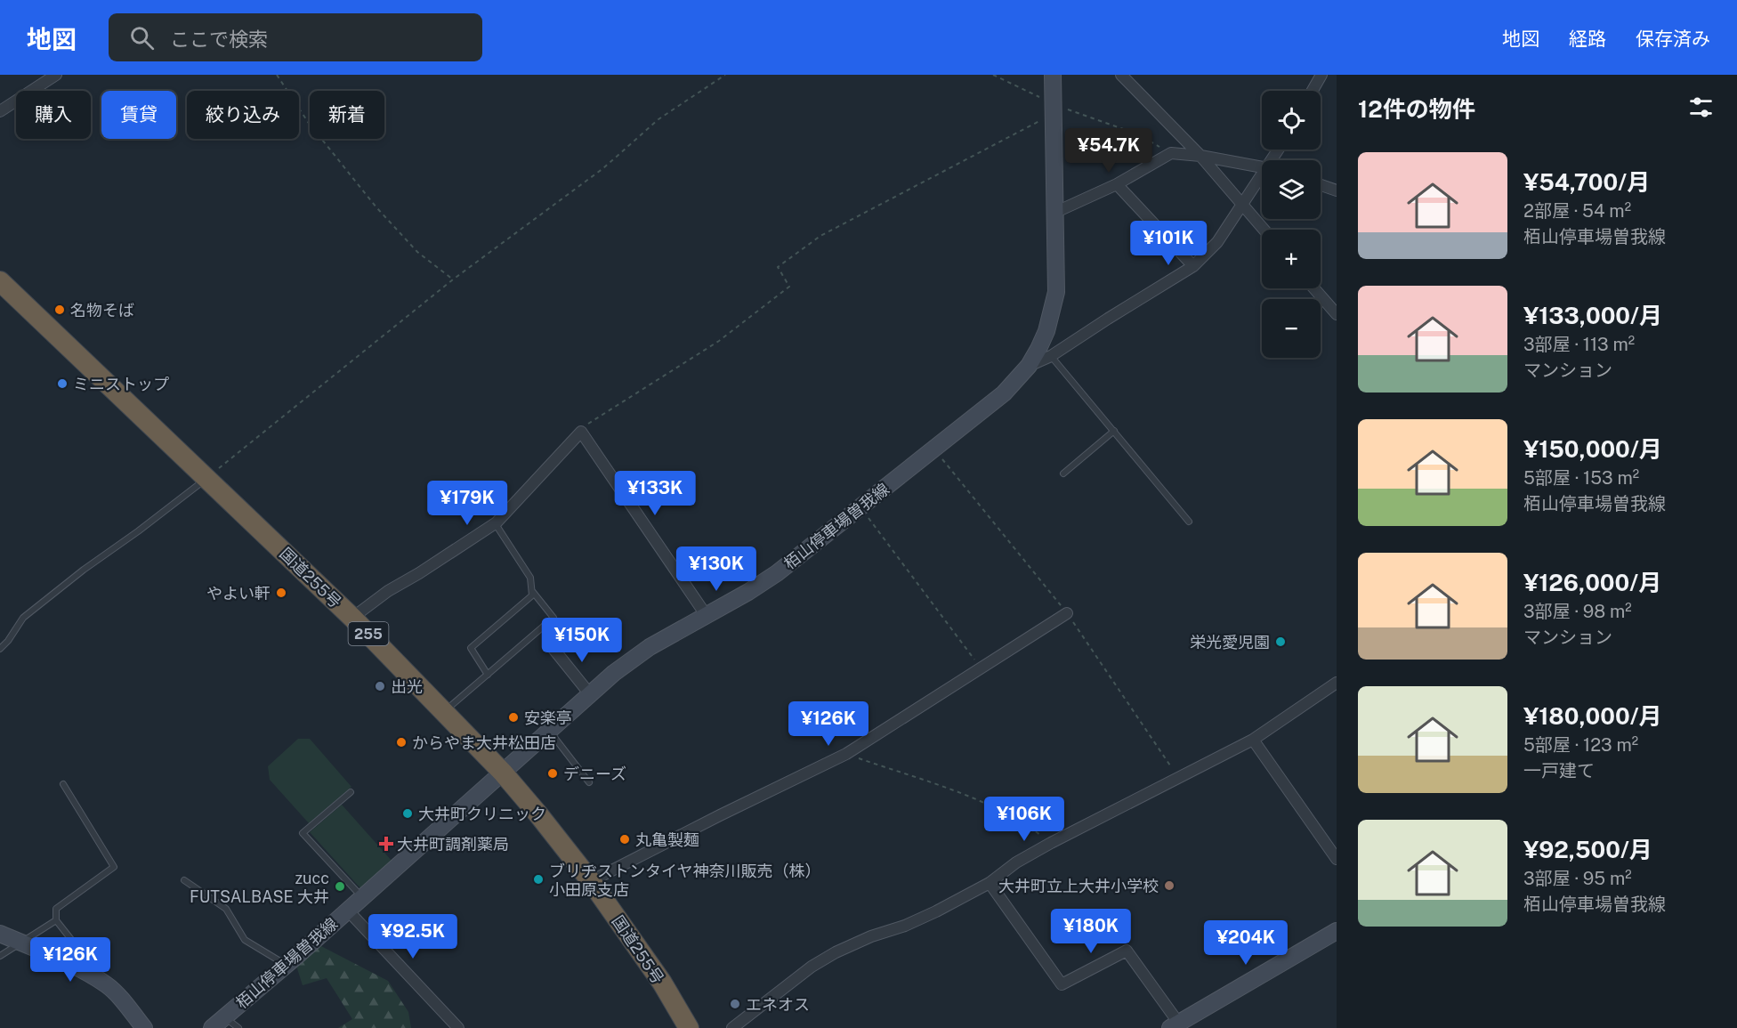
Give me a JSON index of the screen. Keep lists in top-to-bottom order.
{
  "streets": {
    "highway": ["国道255号", "255"],
    "main road": ["栢山停車場曽我線"]
  },
  "crossings": [
    ["栢山停車場曽我線", "国道255号"]
  ],
  "places": {
    "other": [
      "名物そば",
      "ミニストップ",
      "やよい軒",
      "栄光愛児園",
      "出光",
      "安楽亭",
      "からやま大井松田店",
      "デニーズ",
      "大井町クリニック",
      "丸亀製麺",
      "ブリヂストンタイヤ神奈川販売（株） 小田原支店",
      "大井町立上大井小学校",
      "zucc FUTSALBASE 大井",
      "エネオス"
    ],
    "health": ["大井町調剤薬局"]
  },
  "page": {
    "header": "地図",
    "search": "ここで検索",
    "nav": ["地図", "経路", "保存済み"],
    "heading": "12件の物件",
    "map_buttons": ["+", "−"],
    "chip": [
      "購入",
      "賃貸",
      "絞り込み",
      "新着"
    ],
    "price": [
      "¥54.7K",
      "¥101K",
      "¥133K",
      "¥179K",
      "¥130K",
      "¥150K",
      "¥126K",
      "¥106K",
      "¥180K",
      "¥92.5K",
      "¥204K",
      "¥126K"
    ],
    "list": [
      {
        "name": "¥54,700/月",
        "note": "2部屋 · 54 m² · 栢山停車場曽我線"
      },
      {
        "name": "¥133,000/月",
        "note": "3部屋 · 113 m² · マンション"
      },
      {
        "name": "¥150,000/月",
        "note": "5部屋 · 153 m² · 栢山停車場曽我線"
      },
      {
        "name": "¥126,000/月",
        "note": "3部屋 · 98 m² · マンション"
      },
      {
        "name": "¥180,000/月",
        "note": "5部屋 · 123 m² · 一戸建て"
      },
      {
        "name": "¥92,500/月",
        "note": "3部屋 · 95 m² · 栢山停車場曽我線"
      }
    ]
  }
}
